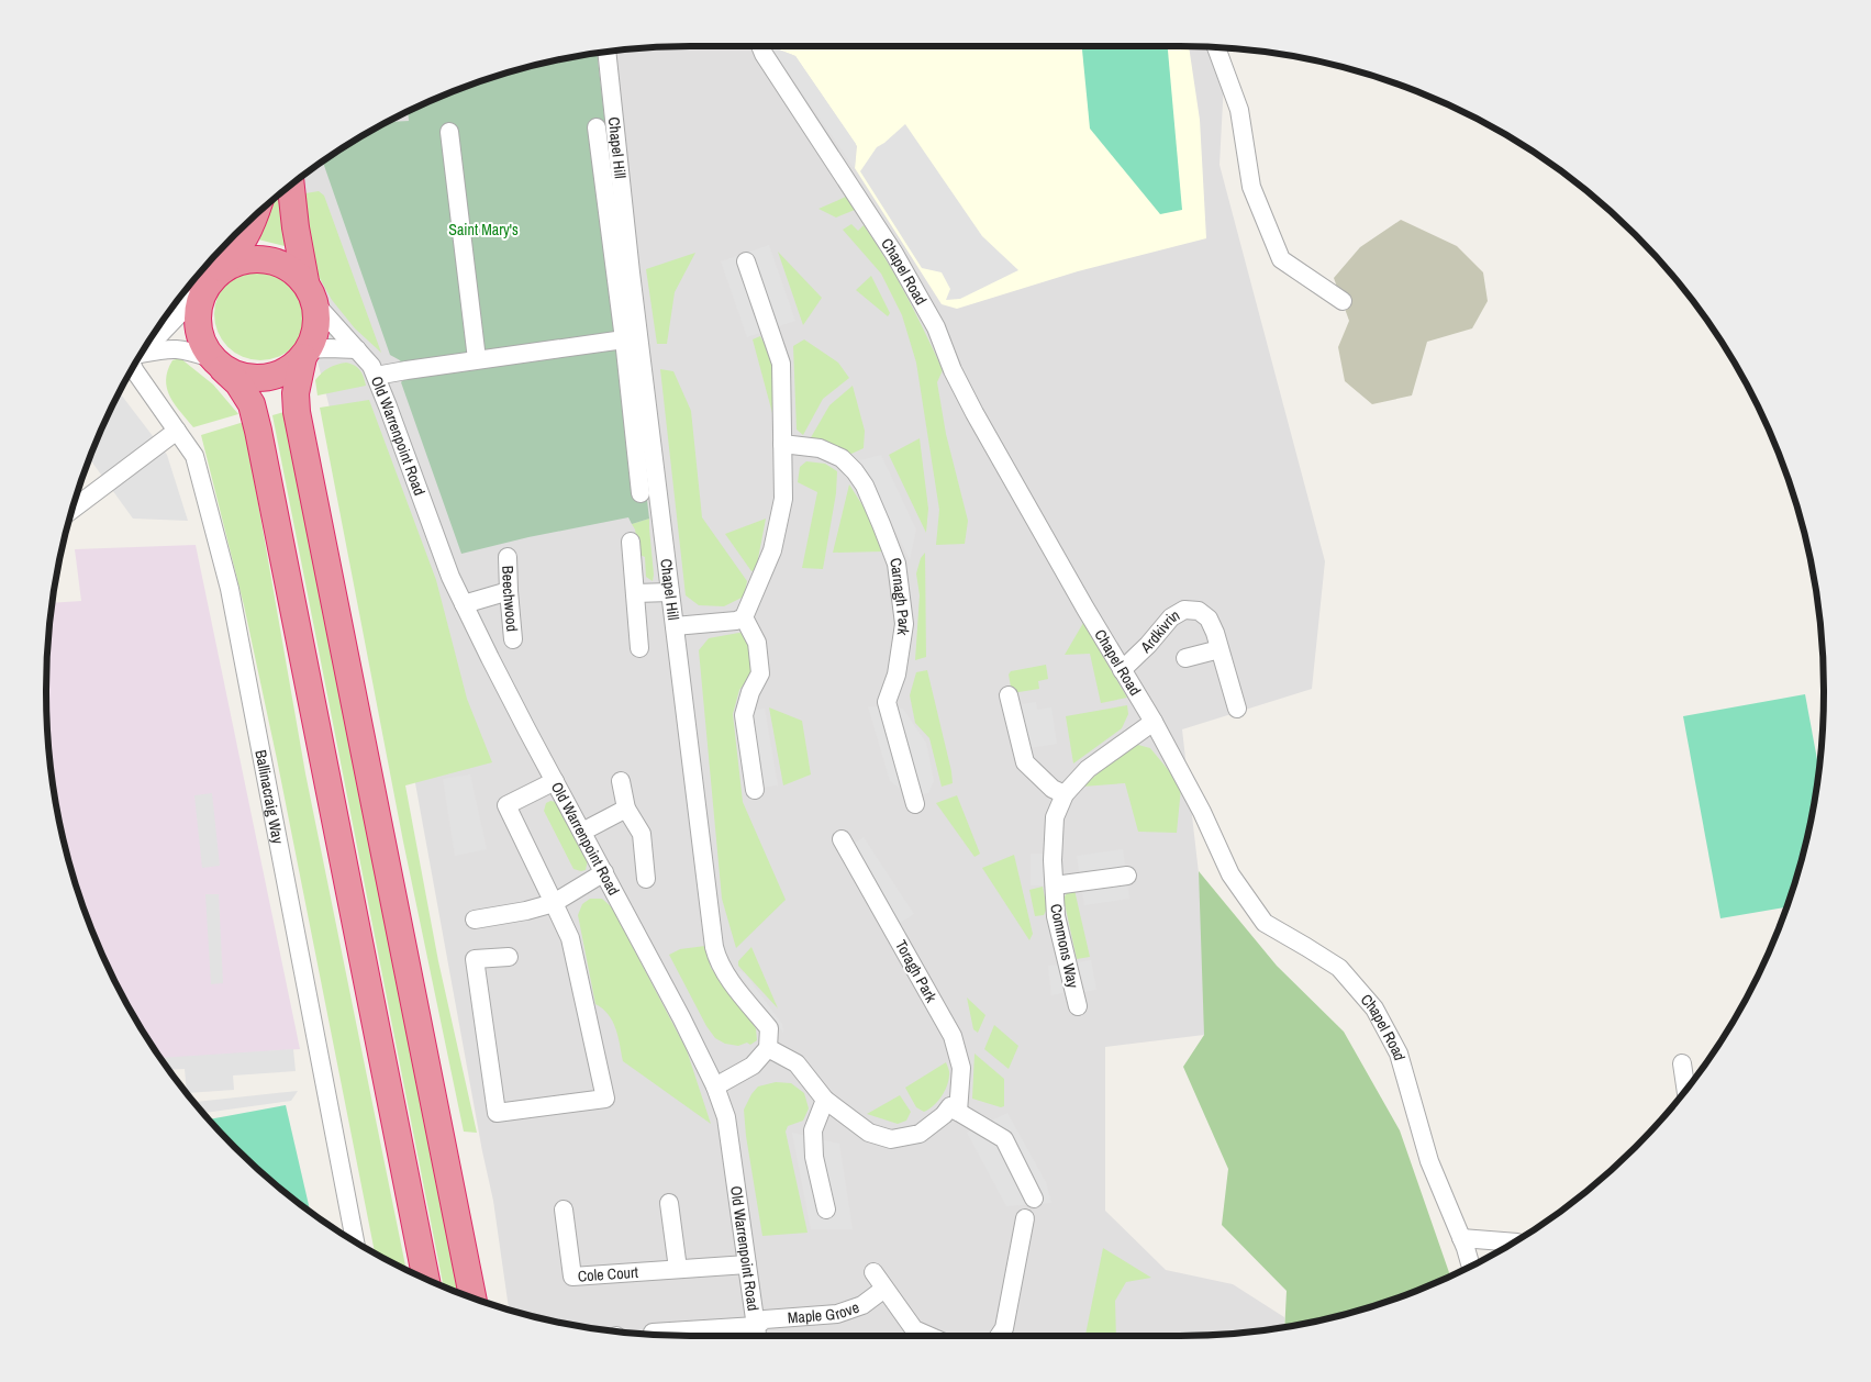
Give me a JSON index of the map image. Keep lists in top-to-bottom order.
{
  "streets": {
    "street": [
      "Chapel Hill",
      "Chapel Road",
      "Old Warrenpoint Road",
      "Carnagh Park",
      "Beechwood",
      "Ardkivrin",
      "Ballinacraig Way",
      "Commons Way",
      "Toragh Park",
      "Cole Court",
      "Maple Grove"
    ]
  },
  "crossings": [
    ["Chapel Road", "Ardkivrin"],
    ["Chapel Road", "Commons Way"],
    ["Old Warrenpoint Road", "Cole Court"],
    ["Old Warrenpoint Road", "Maple Grove"]
  ],
  "parks": ["Saint Mary's"]
}
